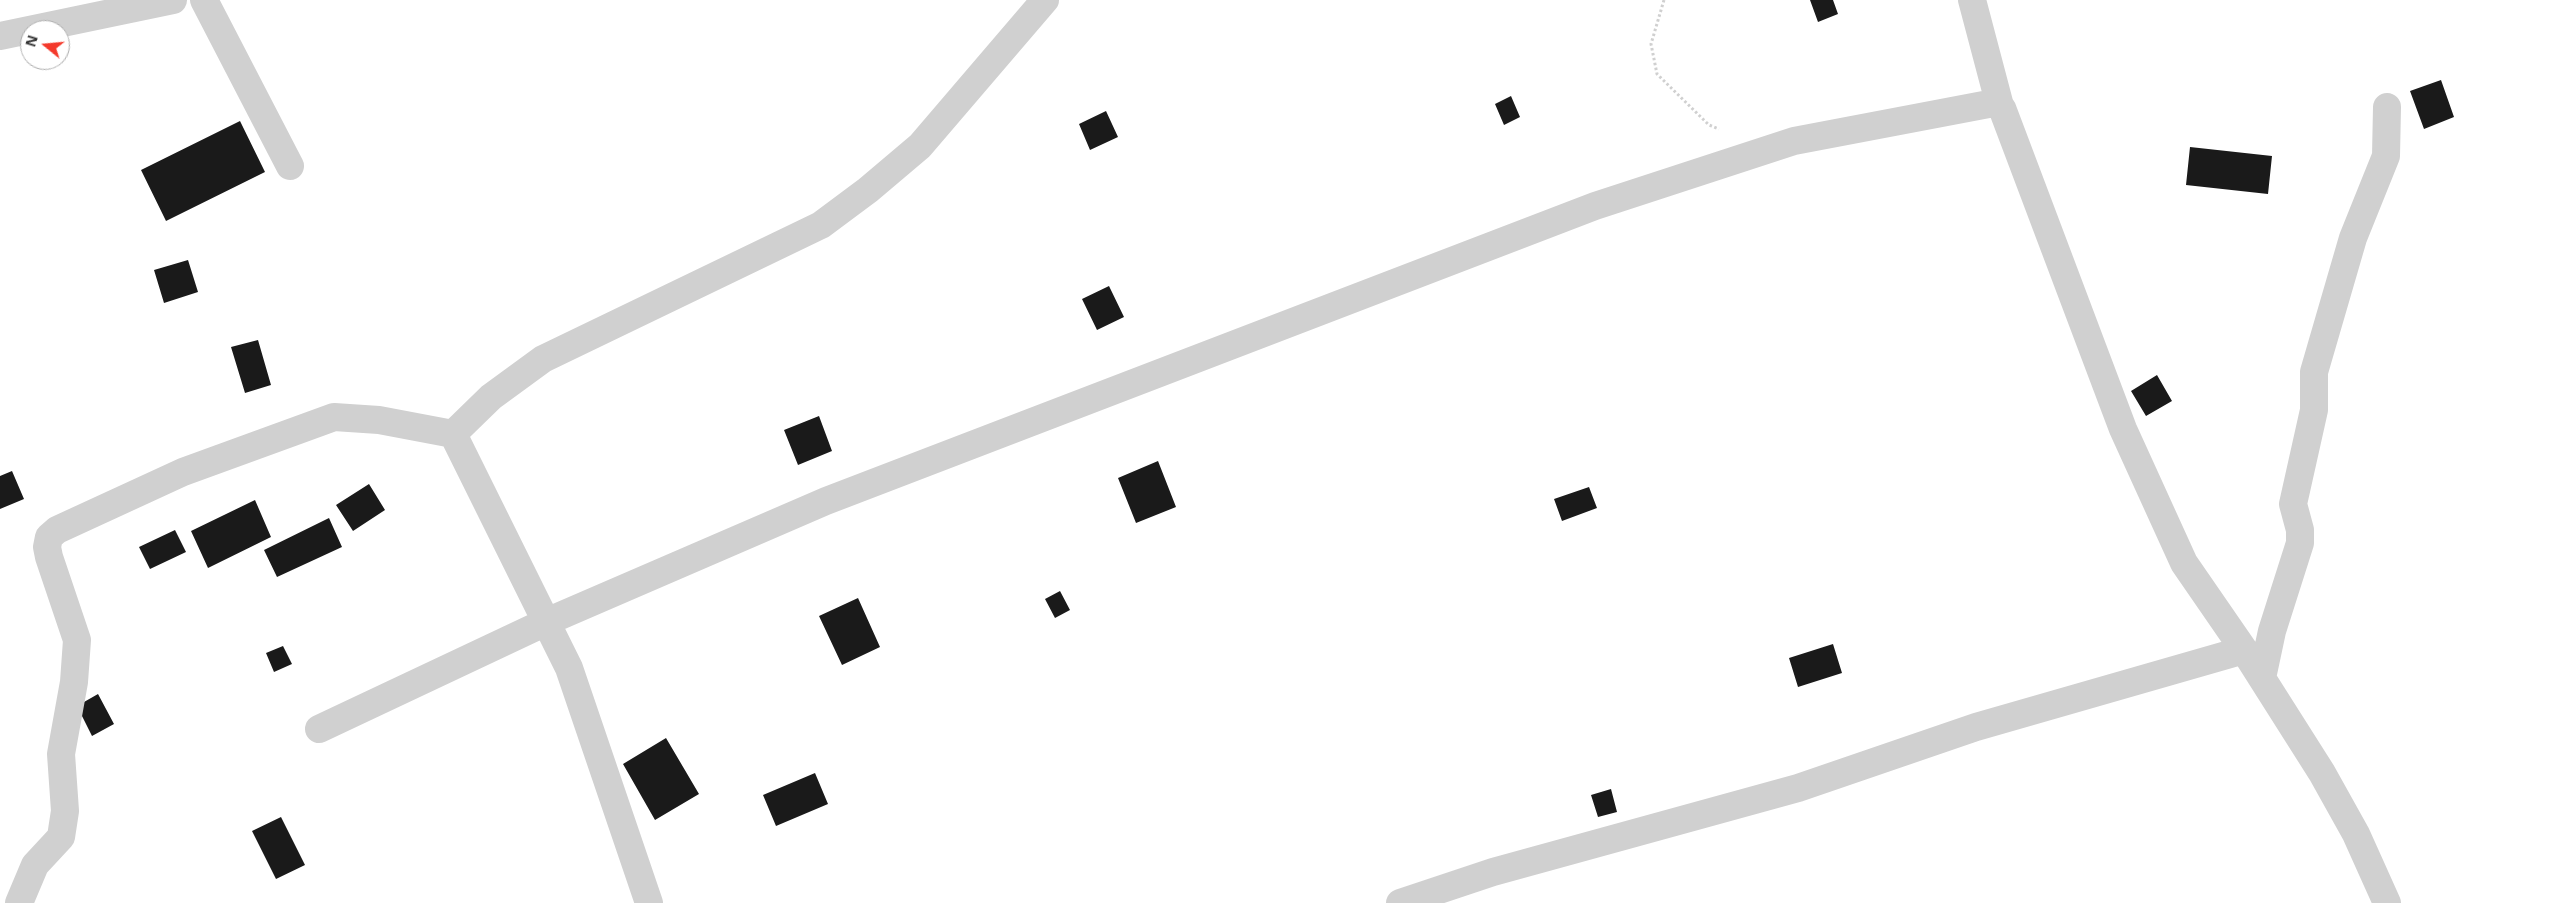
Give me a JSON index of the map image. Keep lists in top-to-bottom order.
{
  "north": "left"
}
